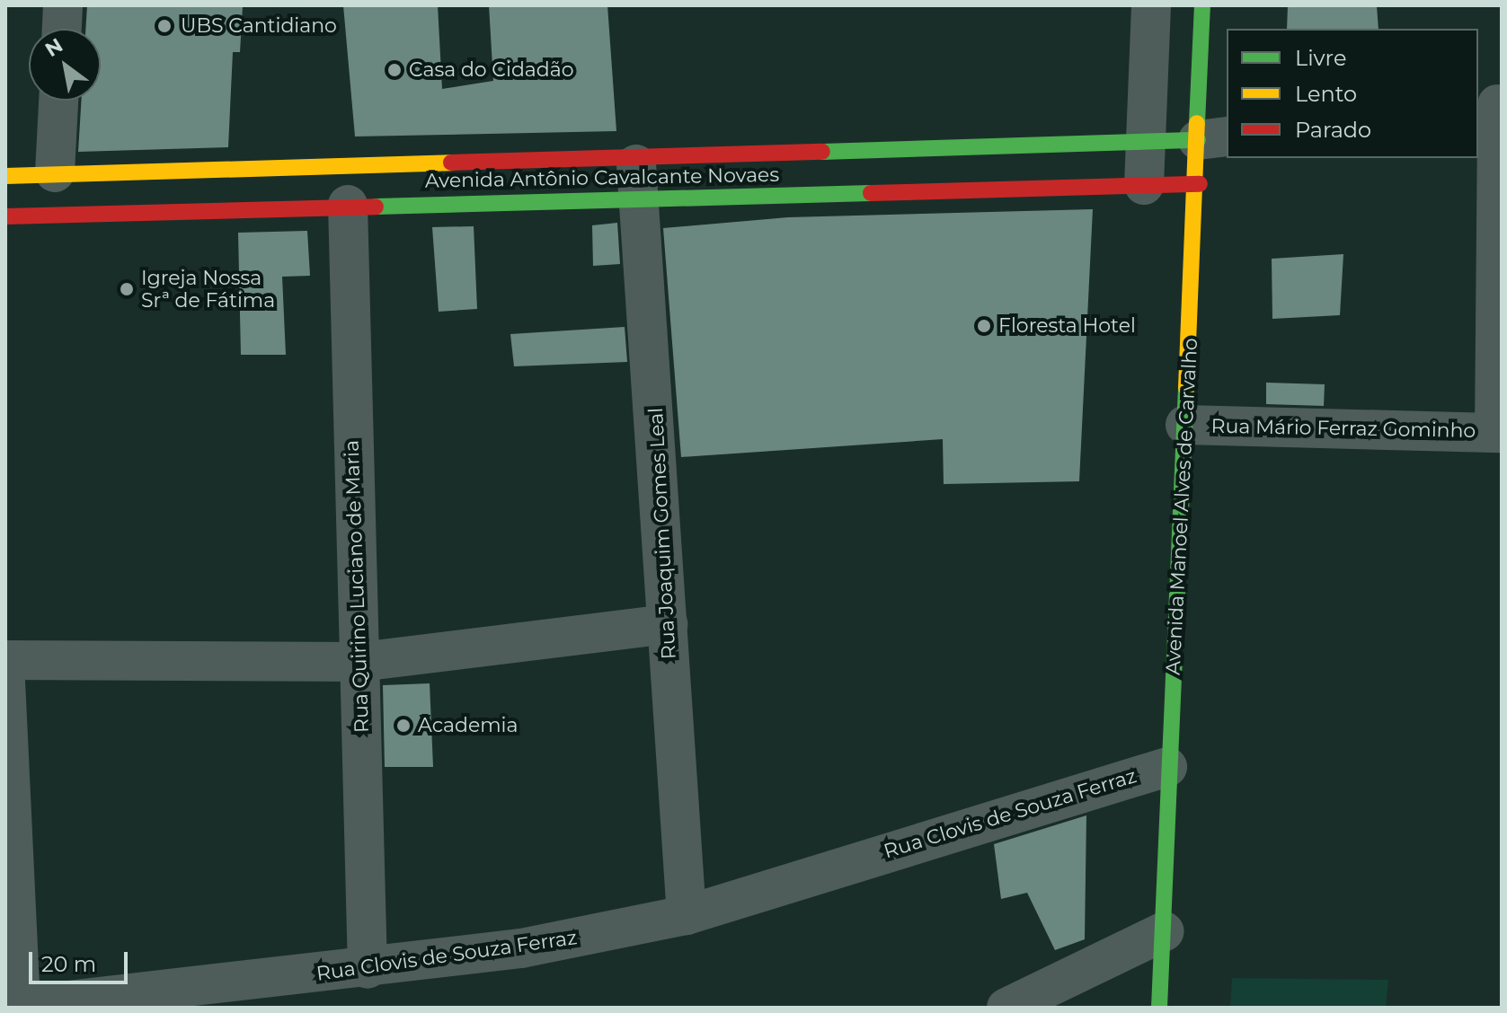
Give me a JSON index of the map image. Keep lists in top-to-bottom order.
{
  "streets": {
    "street": [
      "Avenida Antônio Cavalcante Novaes",
      "Rua Mário Ferraz Gominho",
      "Avenida Manoel Alves de Carvalho",
      "Rua Joaquim Gomes Leal",
      "Rua Quirino Luciano de Maria",
      "Rua Clovis de Souza Ferraz"
    ]
  },
  "crossings": [
    ["Avenida Antônio Cavalcante Novaes", "Avenida Manoel Alves de Carvalho"],
    ["Avenida Antônio Cavalcante Novaes", "Rua Joaquim Gomes Leal"],
    ["Avenida Antônio Cavalcante Novaes", "Rua Quirino Luciano de Maria"],
    ["Rua Mário Ferraz Gominho", "Avenida Manoel Alves de Carvalho"],
    ["Avenida Manoel Alves de Carvalho", "Rua Clovis de Souza Ferraz"],
    ["Rua Joaquim Gomes Leal", "Rua Clovis de Souza Ferraz"],
    ["Rua Quirino Luciano de Maria", "Rua Clovis de Souza Ferraz"]
  ],
  "places": [
    "UBS Cantidiano",
    "Casa do Cidadão",
    "Igreja Nossa Srª de Fátima",
    "Floresta Hotel",
    "Academia"
  ],
  "legend": ["Livre", "Lento", "Parado"],
  "scale_bar": "20 m",
  "north": "top left"
}
